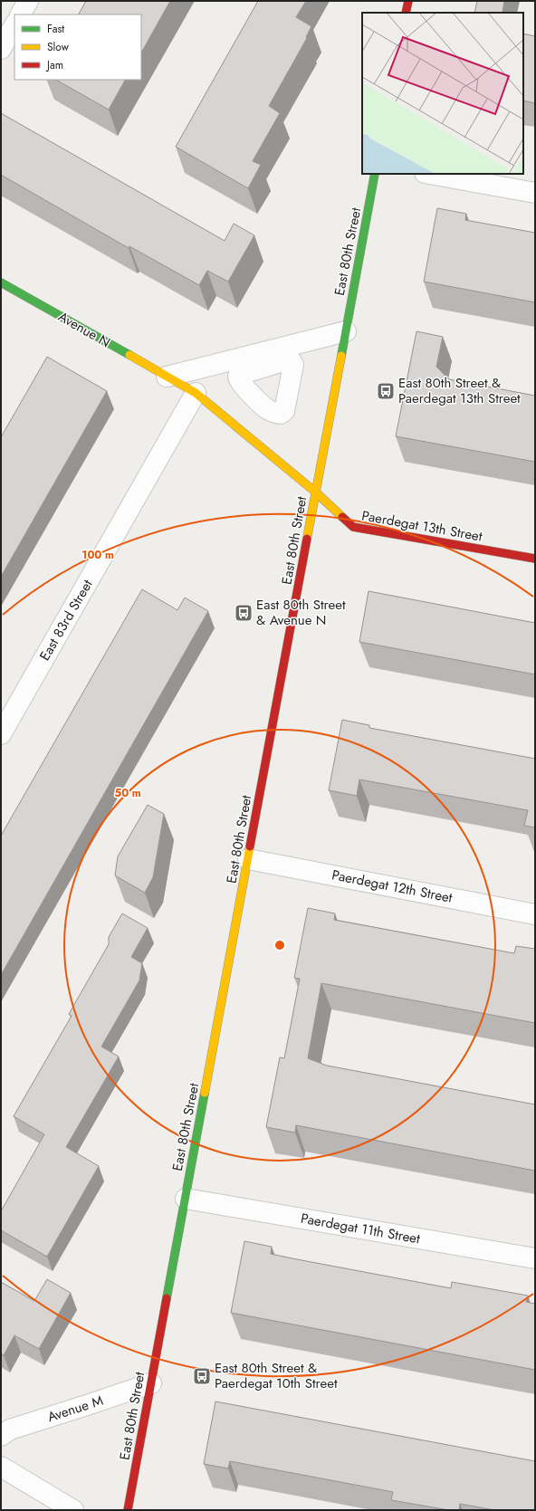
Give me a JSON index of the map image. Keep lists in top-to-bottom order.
{
  "streets": {
    "street": [
      "East 80th Street",
      "Avenue N",
      "Paerdegat 13th Street",
      "East 83rd Street",
      "Paerdegat 12th Street",
      "Paerdegat 11th Street",
      "Avenue M"
    ]
  },
  "crossings": [
    ["East 80th Street", "Avenue N"],
    ["East 80th Street", "Paerdegat 13th Street"],
    ["East 80th Street", "Paerdegat 12th Street"],
    ["East 80th Street", "Paerdegat 11th Street"],
    ["East 80th Street", "Avenue M"],
    ["Avenue N", "Paerdegat 13th Street"],
    ["Avenue N", "East 83rd Street"]
  ],
  "places": {
    "bus stop": ["East 80th Street & Paerdegat 13th Street", "East 80th Street & Avenue N", "East 80th Street & Paerdegat 10th Street"]
  },
  "legend": ["Fast", "Slow", "Jam"],
  "rings": ["100 m", "50 m"]
}
